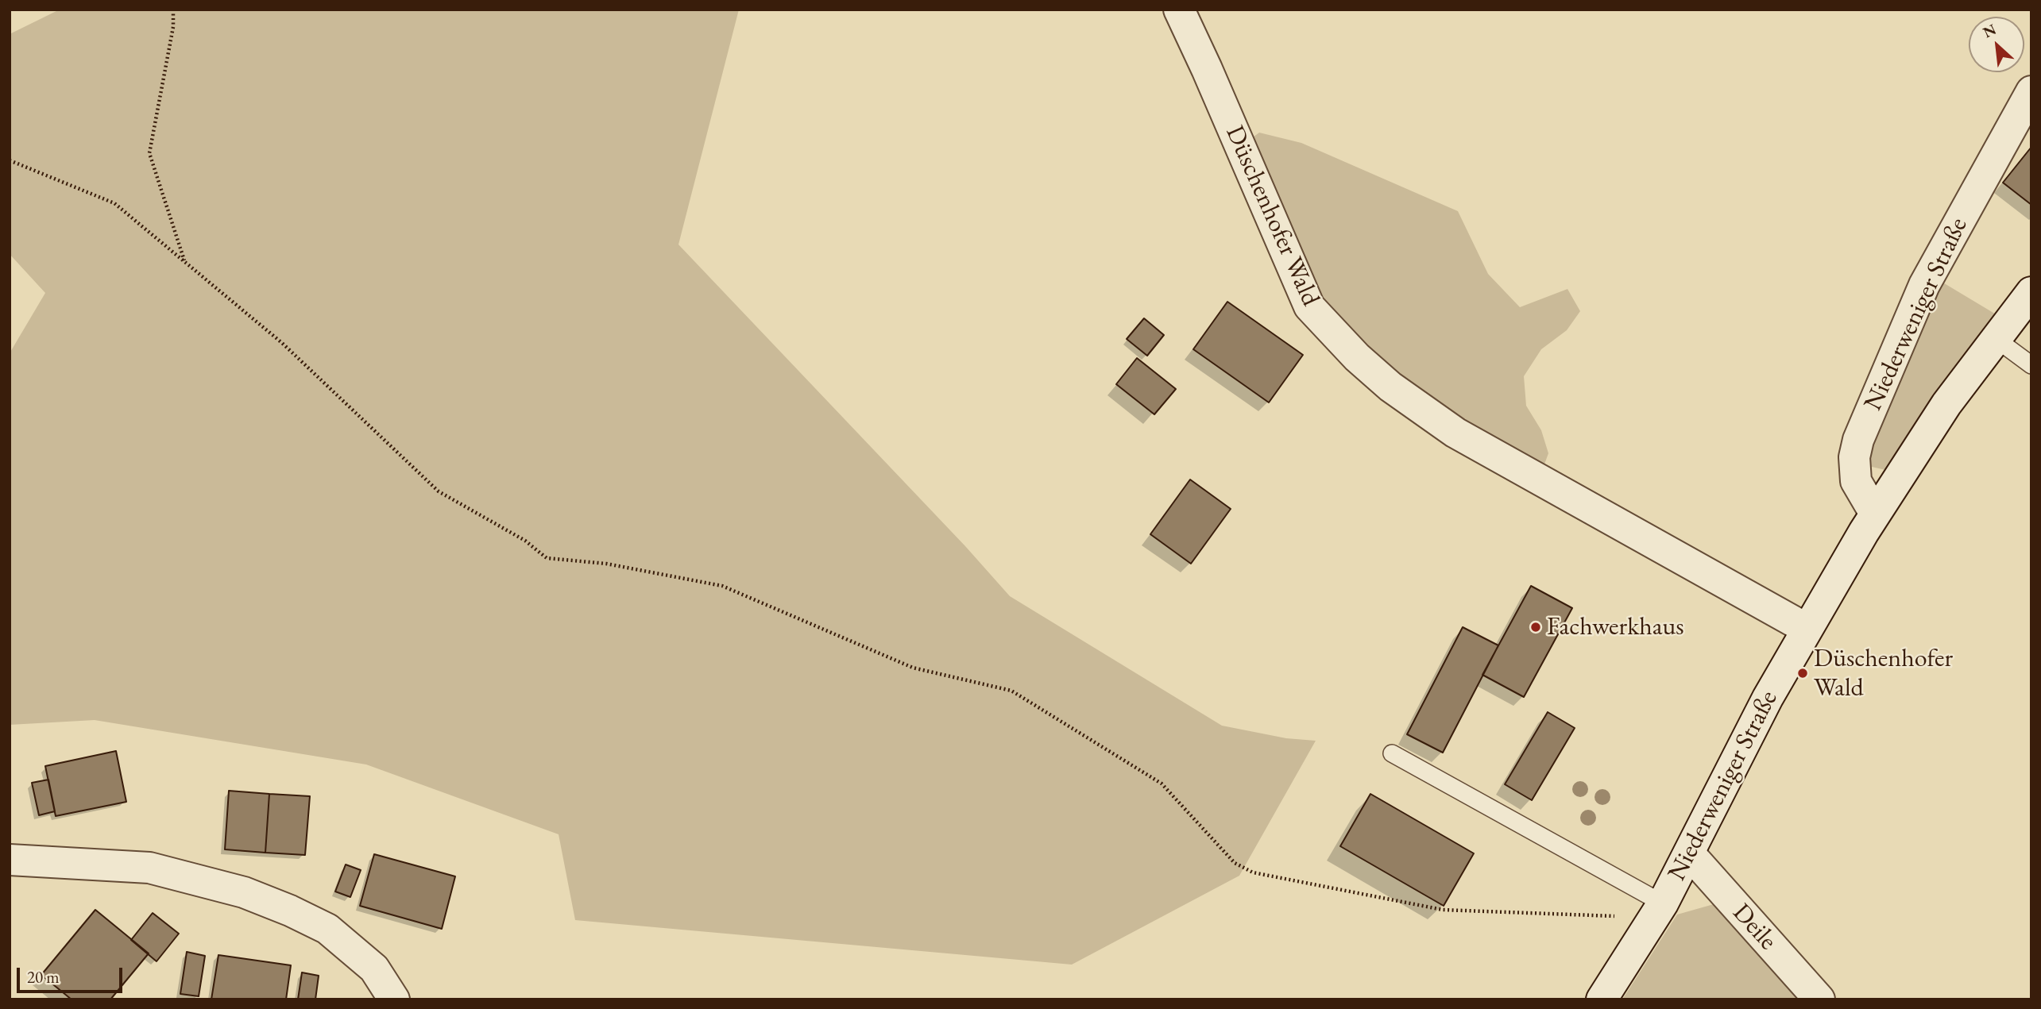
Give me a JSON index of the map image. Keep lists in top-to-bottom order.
{
  "streets": {
    "street": ["Düschenhofer Wald", "Niederweniger Straße", "Deile"]
  },
  "crossings": [
    ["Düschenhofer Wald", "Niederweniger Straße"],
    ["Niederweniger Straße", "Deile"]
  ],
  "places": ["Fachwerkhaus", "Düschenhofer Wald"],
  "scale_bar": "20 m",
  "north": "top left"
}
